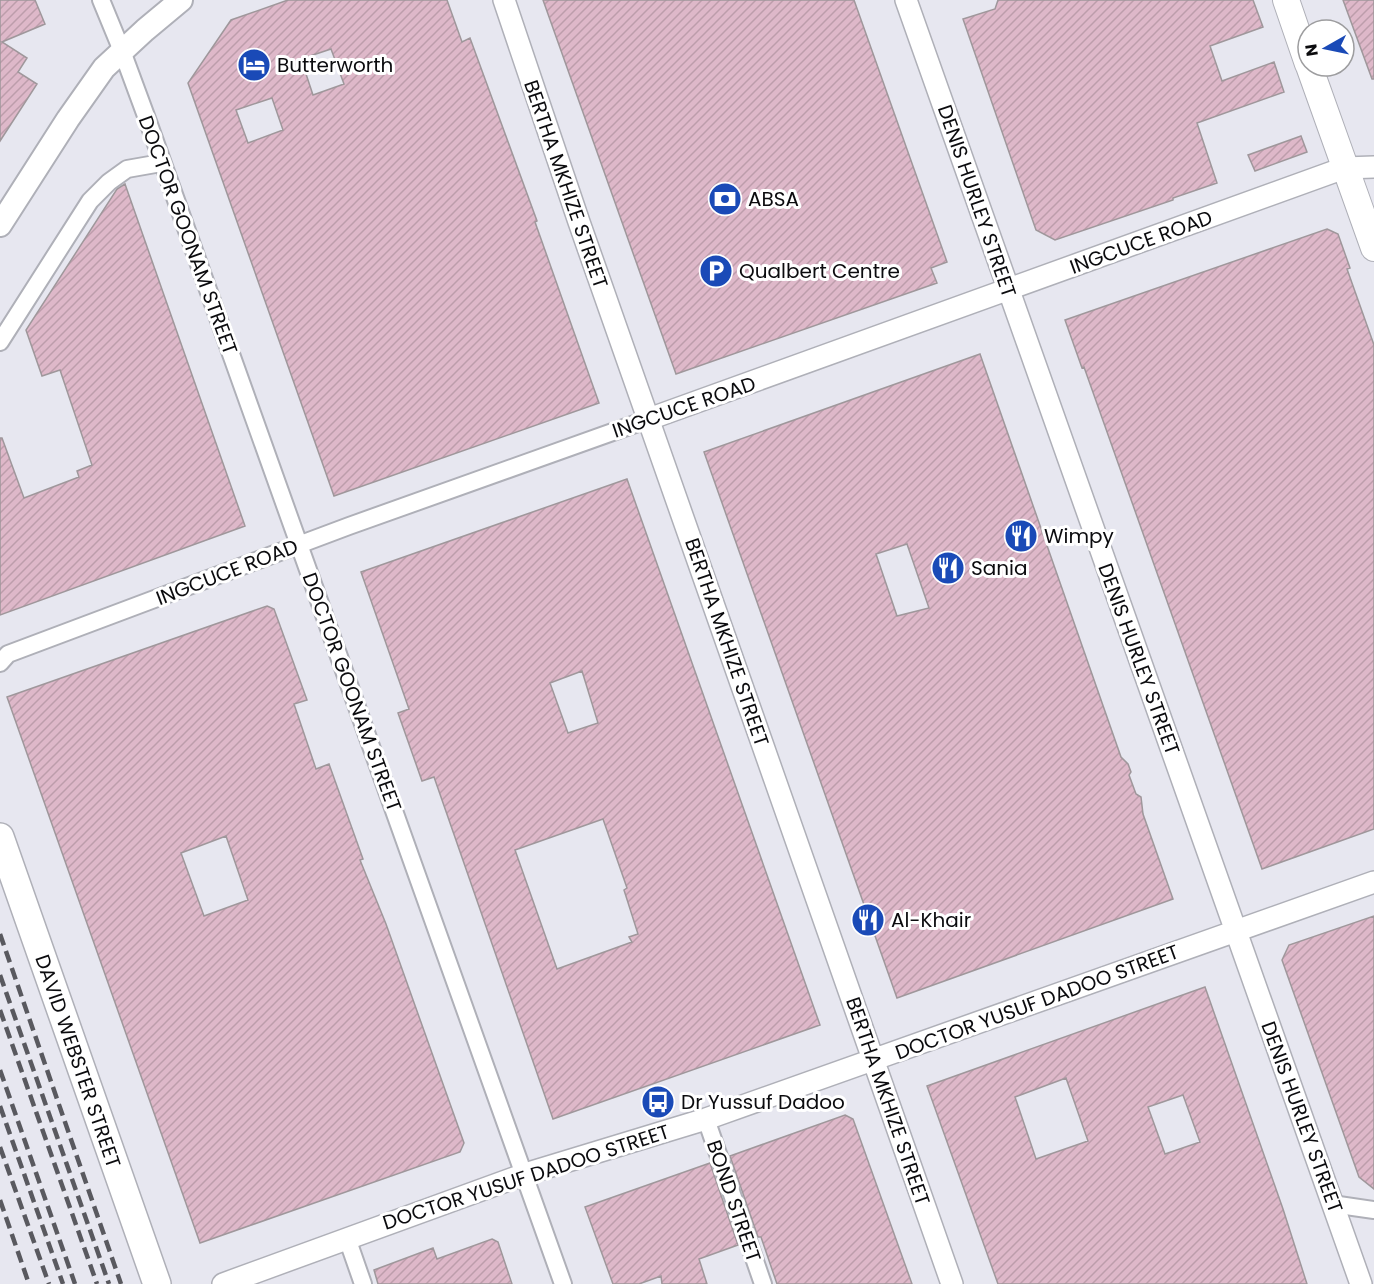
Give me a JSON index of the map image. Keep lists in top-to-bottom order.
{
  "streets": {
    "highway": ["DAVID WEBSTER STREET"],
    "street": [
      "BERTHA MKHIZE STREET",
      "DENIS HURLEY STREET",
      "DOCTOR GOONAM STREET",
      "INGCUCE ROAD",
      "DOCTOR YUSUF DADOO STREET",
      "BOND STREET"
    ]
  },
  "crossings": [
    ["BERTHA MKHIZE STREET", "INGCUCE ROAD"],
    ["BERTHA MKHIZE STREET", "DOCTOR YUSUF DADOO STREET"],
    ["DENIS HURLEY STREET", "INGCUCE ROAD"],
    ["DENIS HURLEY STREET", "DOCTOR YUSUF DADOO STREET"],
    ["DOCTOR GOONAM STREET", "INGCUCE ROAD"],
    ["DOCTOR GOONAM STREET", "DOCTOR YUSUF DADOO STREET"],
    ["DOCTOR YUSUF DADOO STREET", "BOND STREET"]
  ],
  "places": {
    "hotel": ["Butterworth"],
    "bank": ["ABSA"],
    "parking": ["Qualbert Centre"],
    "restaurant": ["Wimpy", "Sania", "Al-Khair"],
    "bus stop": ["Dr Yussuf Dadoo"]
  },
  "north": "left"
}
